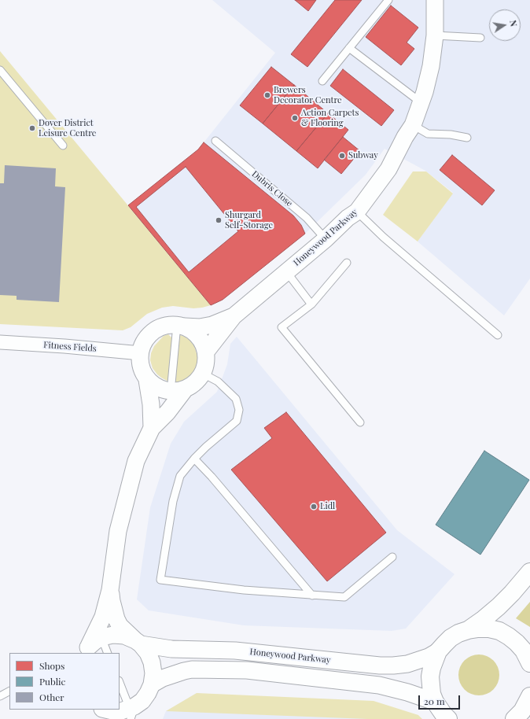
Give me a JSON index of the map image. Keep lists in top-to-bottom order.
{
  "streets": {
    "street": ["Honeywood Parkway", "Fitness Fields"],
    "lane": ["Dubris Close"]
  },
  "crossings": [
    ["Dubris Close", "Honeywood Parkway"],
    ["Honeywood Parkway", "Fitness Fields"]
  ],
  "places": [
    "Brewers Decorator Centre",
    "Action Carpets & Flooring",
    "Dover District Leisure Centre",
    "Subway",
    "Shurgard Self-Storage",
    "Lidl"
  ],
  "legend": ["Shops", "Public", "Other"],
  "scale_bar": "20 m",
  "north": "right"
}
